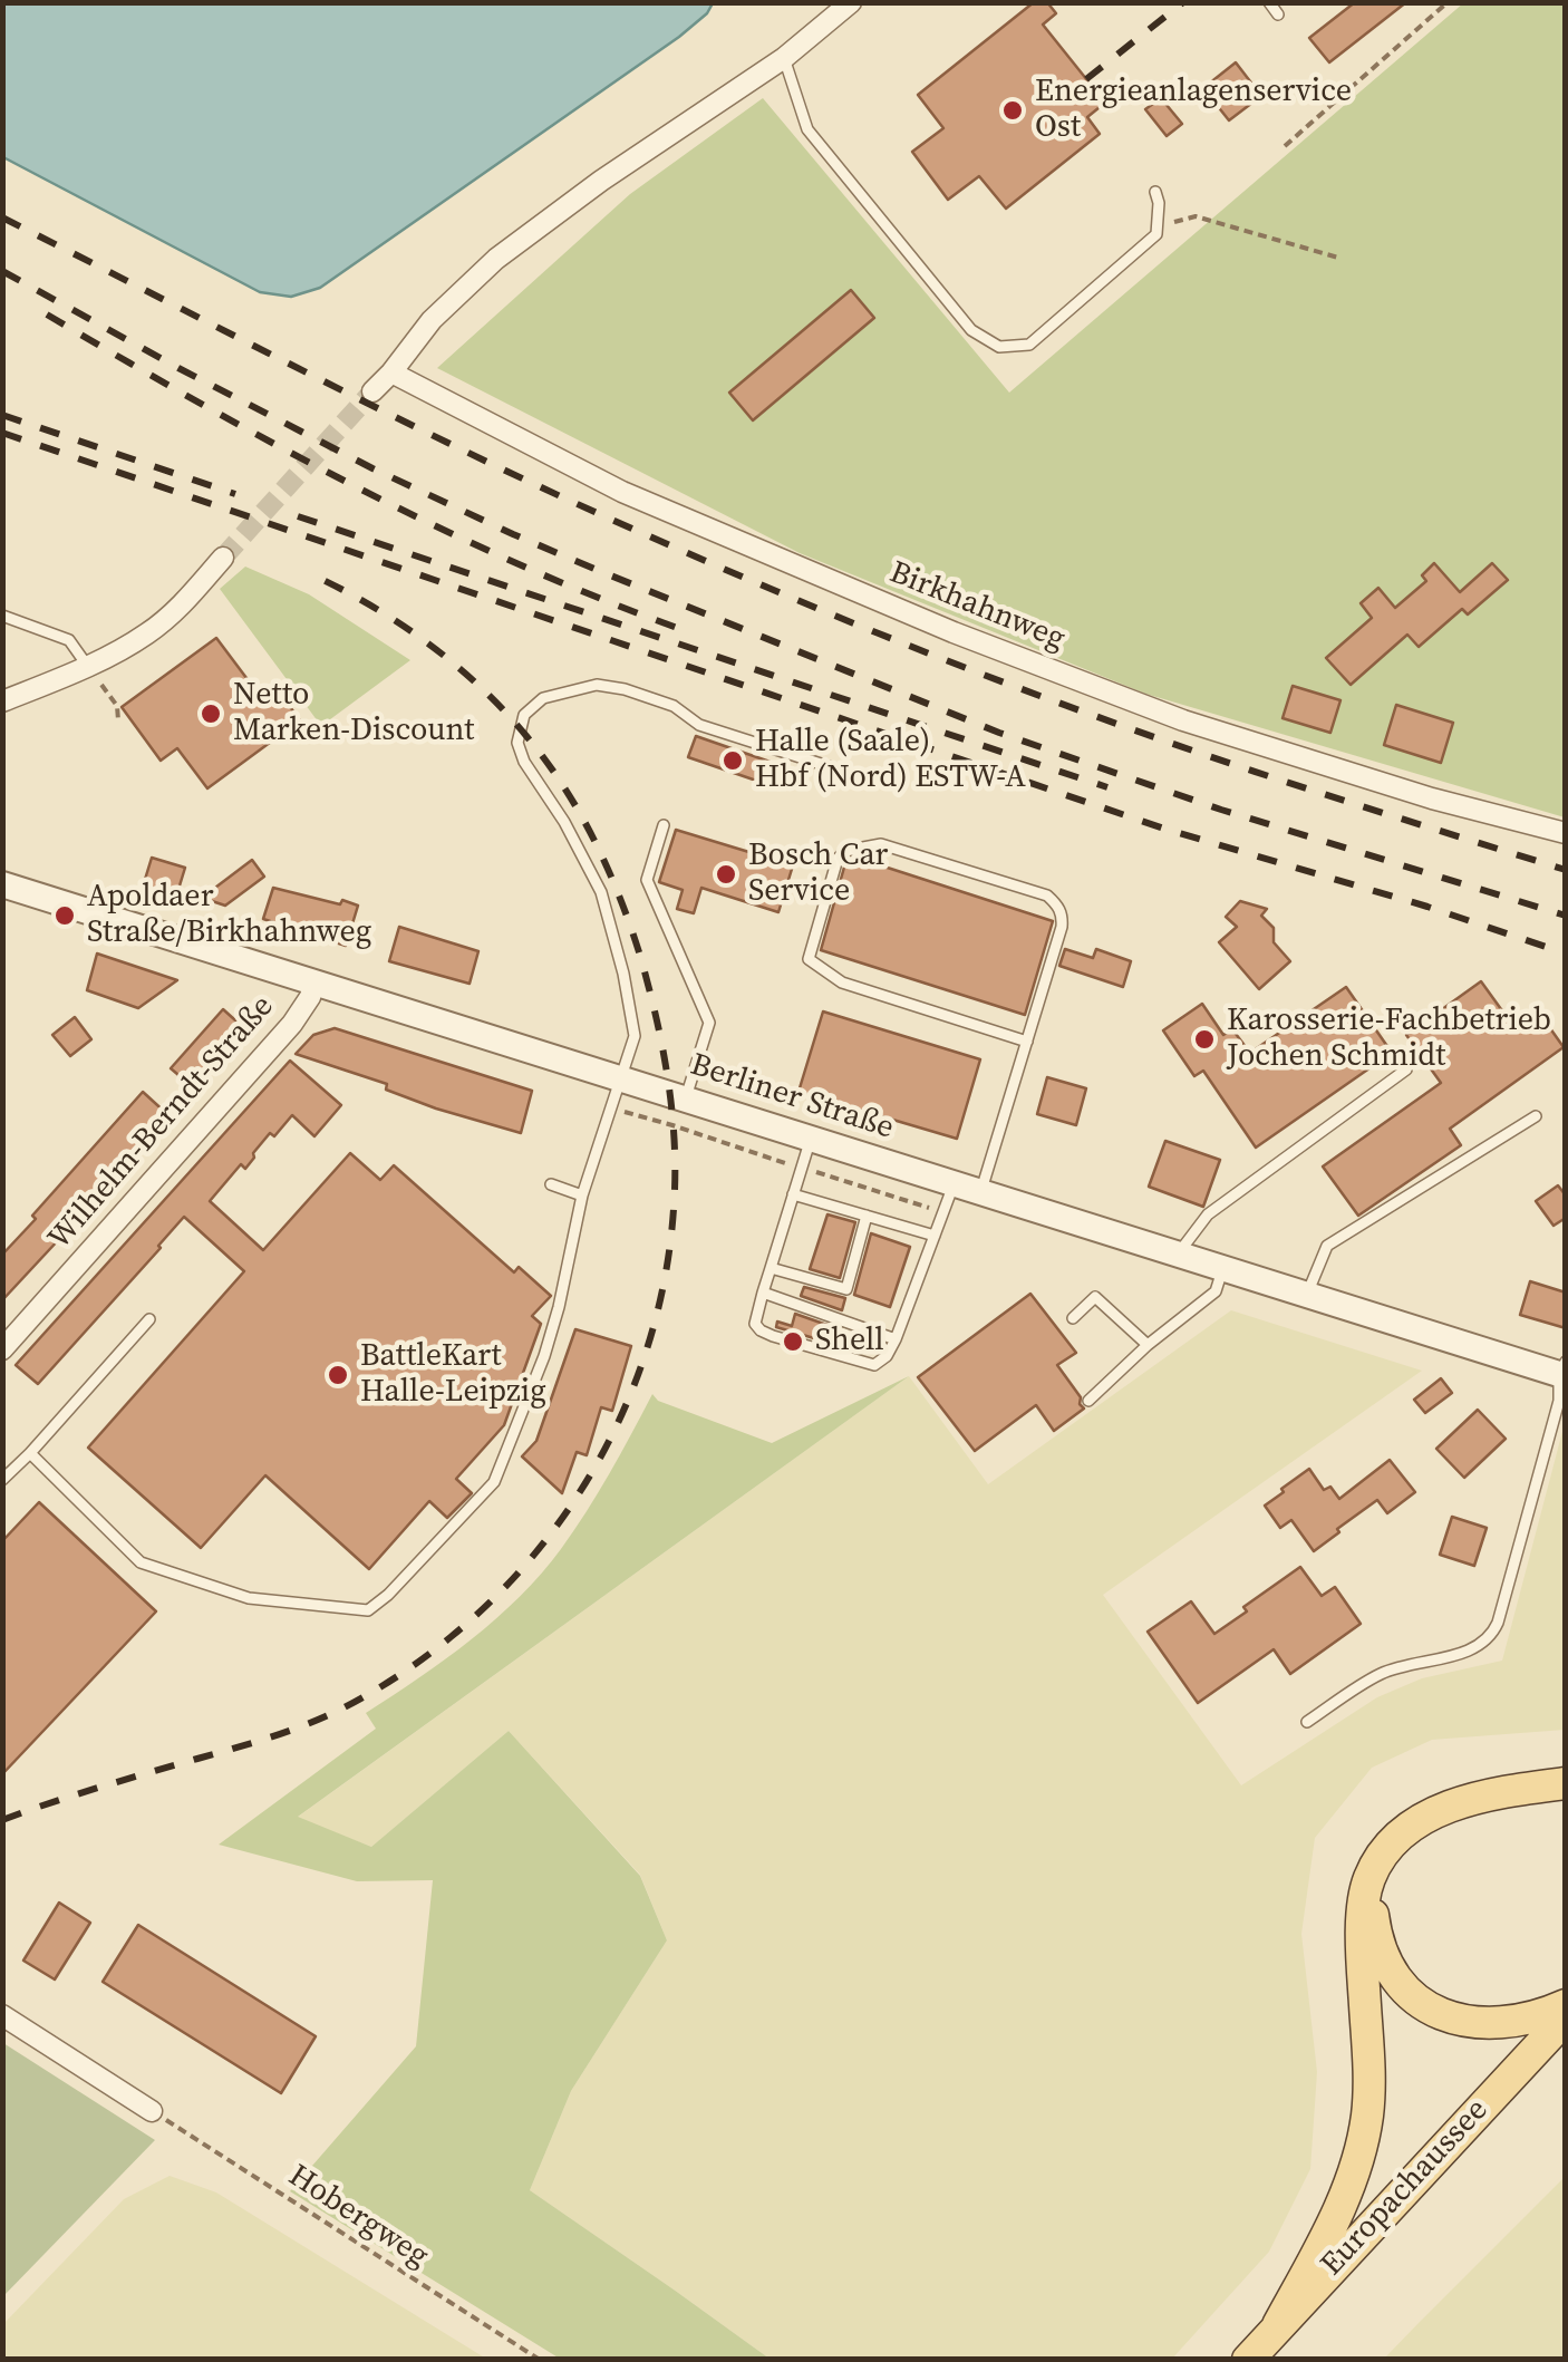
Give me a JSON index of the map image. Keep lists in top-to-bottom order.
{
  "streets": {
    "main road": ["Europachaussee"],
    "street": ["Birkhahnweg", "Berliner Straße", "Wilhelm-Berndt-Straße"],
    "path": ["Hobergweg"]
  },
  "crossings": [
    ["Berliner Straße", "Wilhelm-Berndt-Straße"]
  ],
  "places": [
    "Energieanlagenservice Ost",
    "Netto Marken-Discount",
    "Halle (Saale) Hbf (Nord) ESTW-A",
    "Bosch Car Service",
    "Apoldaer Straße/Birkhahnweg",
    "Karosserie-Fachbetrieb Jochen Schmidt",
    "Shell",
    "BattleKart Halle-Leipzig"
  ]
}
